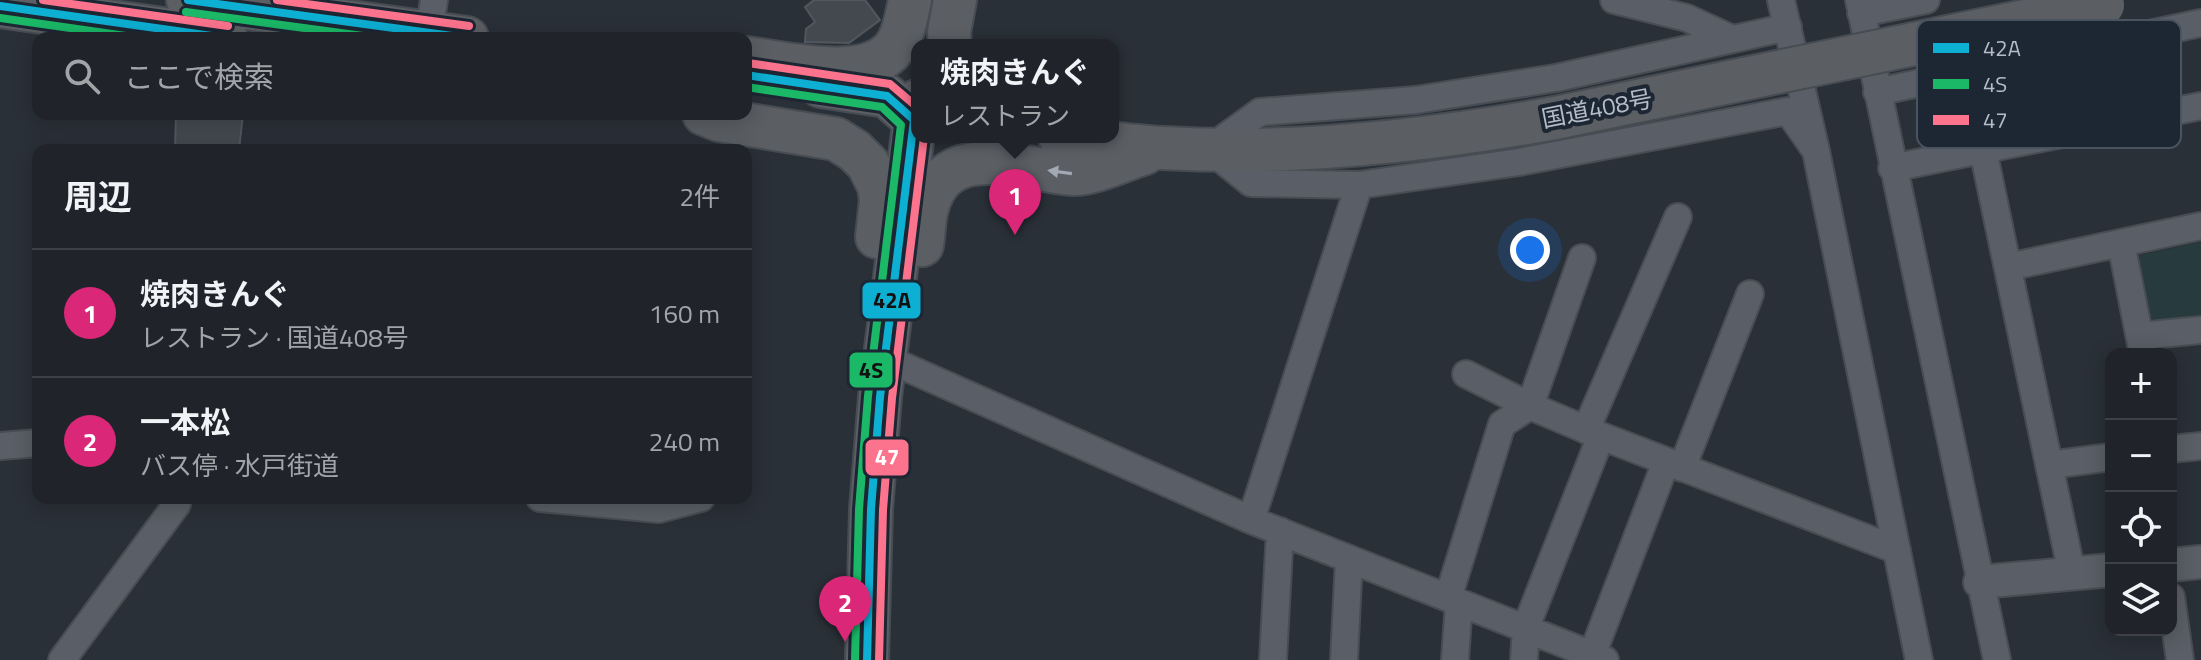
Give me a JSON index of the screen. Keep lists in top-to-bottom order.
{
  "streets": {
    "highway": ["国道408号"]
  },
  "lines": ["transit line 42A", "transit line 47", "transit line 4S"],
  "legend": ["42A", "4S", "47"],
  "page": {
    "search": "ここで検索",
    "popup": ["焼肉きんぐ", "レストラン"],
    "heading": ["周辺", "2件"],
    "pins": ["1", "2"],
    "list": [
      {
        "mark": "1",
        "name": "焼肉きんぐ",
        "note": "レストラン · 国道408号",
        "value": "160 m"
      },
      {
        "mark": "2",
        "name": "一本松",
        "note": "バス停 · 水戸街道",
        "value": "240 m"
      }
    ],
    "map_buttons": ["+", "−"]
  }
}
